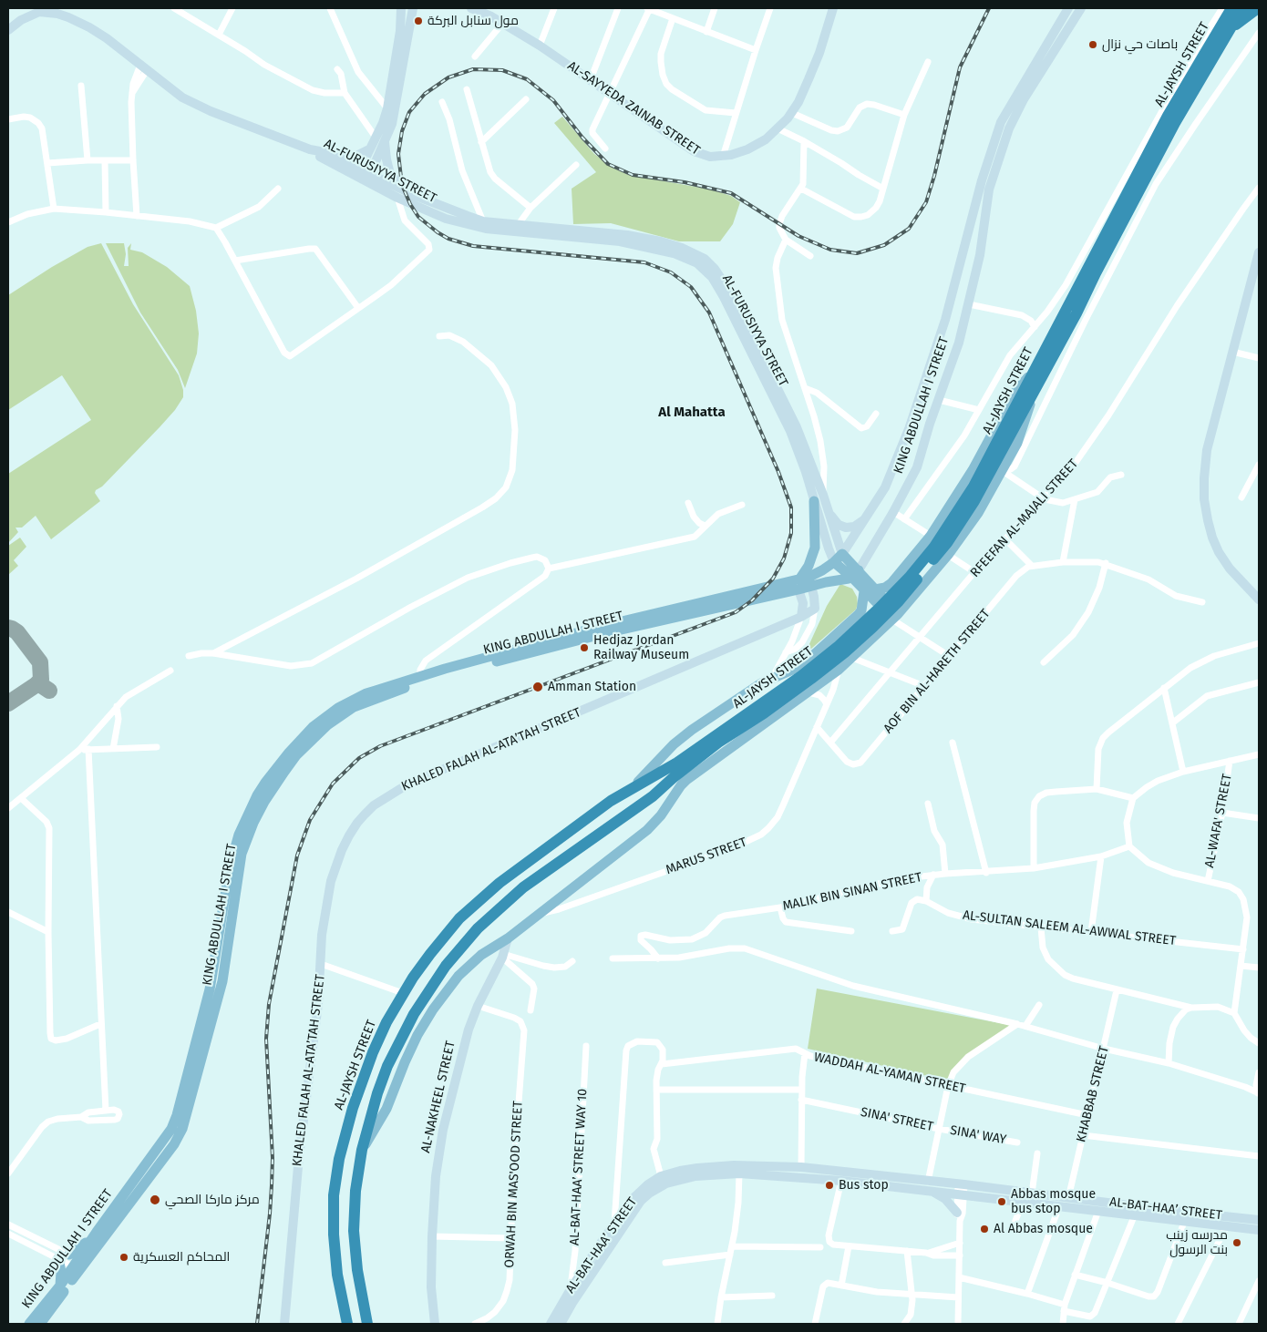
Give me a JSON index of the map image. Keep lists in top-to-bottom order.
{
  "streets": {
    "highway": ["AL-JAYSH STREET"],
    "main road": ["AL-FURUSIYYA STREET", "KING ABDULLAH I STREET"],
    "street": [
      "AL-SAYYEDA ZAINAB STREET",
      "RFEEFAN AL-MAJALI STREET",
      "AOF BIN AL-HARETH STREET",
      "KHALED FALAH AL-ATA’TAH STREET",
      "AL-WAFA' STREET",
      "MARUS STREET",
      "MALIK BIN SINAN STREET",
      "AL-SULTAN SALEEM AL-AWWAL STREET",
      "WADDAH AL-YAMAN STREET",
      "KHABBAB STREET",
      "AL-NAKHEEL STREET",
      "SINA' STREET",
      "SINA' WAY",
      "AL-BAT-HAA’ STREET WAY 10",
      "ORWAH BIN MAS'OOD STREET",
      "AL-BAT-HAA’ STREET"
    ]
  },
  "crossings": [
    ["AL-FURUSIYYA STREET", "KING ABDULLAH I STREET"],
    ["AL-FURUSIYYA STREET", "RFEEFAN AL-MAJALI STREET"],
    ["AL-FURUSIYYA STREET", "AOF BIN AL-HARETH STREET"],
    ["RFEEFAN AL-MAJALI STREET", "AOF BIN AL-HARETH STREET"],
    ["AOF BIN AL-HARETH STREET", "MARUS STREET"],
    ["WADDAH AL-YAMAN STREET", "KHABBAB STREET"],
    ["WADDAH AL-YAMAN STREET", "SINA' STREET"],
    ["WADDAH AL-YAMAN STREET", "AL-BAT-HAA’ STREET"],
    ["KHABBAB STREET", "AL-BAT-HAA’ STREET"],
    ["AL-NAKHEEL STREET", "ORWAH BIN MAS'OOD STREET"],
    ["SINA' STREET", "SINA' WAY"],
    ["SINA' STREET", "AL-BAT-HAA’ STREET"],
    ["AL-BAT-HAA’ STREET WAY 10", "AL-BAT-HAA’ STREET"]
  ],
  "districts": ["Al Mahatta"],
  "places": [
    "مول سنابل البركة",
    "باصات حي نزال",
    "Hedjaz Jordan Railway Museum",
    "Amman Station",
    "Bus stop",
    "مركز ماركا الصحي",
    "Abbas mosque bus stop",
    "Al Abbas mosque",
    "مدرسه زينب بنت الرسول",
    "المحاكم العسكرية"
  ]
}
